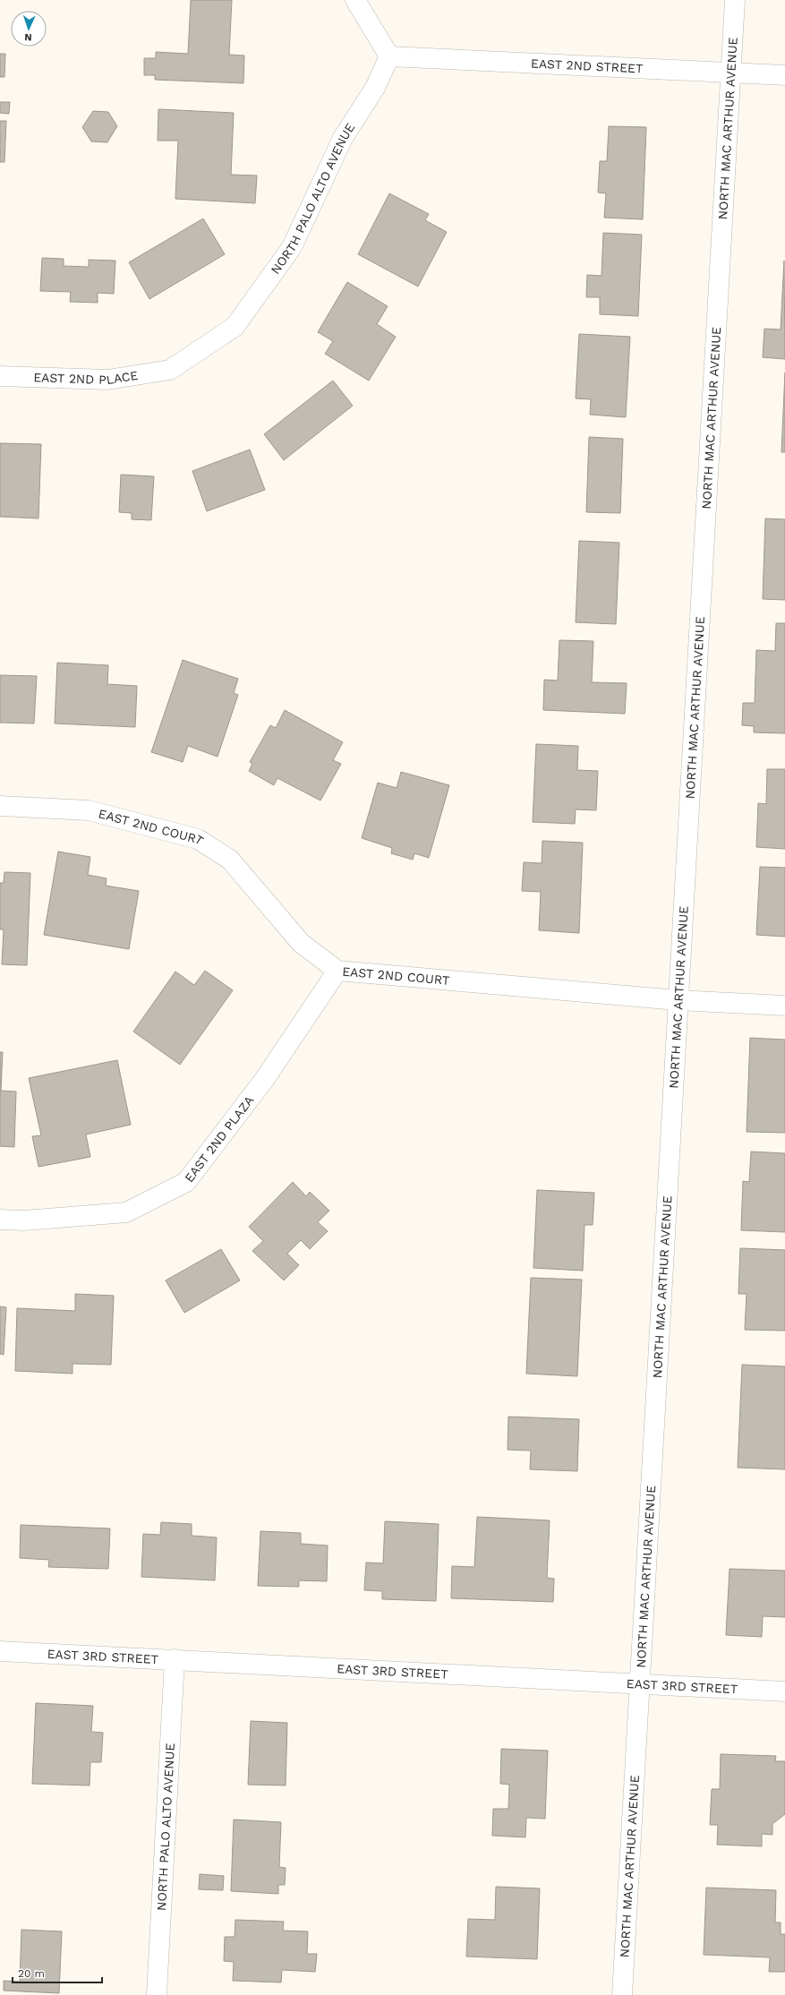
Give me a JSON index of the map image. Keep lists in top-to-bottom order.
{
  "streets": {
    "street": [
      "EAST 2ND STREET",
      "NORTH MAC ARTHUR AVENUE",
      "NORTH PALO ALTO AVENUE",
      "EAST 2ND PLACE",
      "EAST 2ND COURT",
      "EAST 2ND PLAZA",
      "EAST 3RD STREET"
    ]
  },
  "crossings": [
    ["EAST 2ND STREET", "NORTH MAC ARTHUR AVENUE"],
    ["EAST 2ND STREET", "NORTH PALO ALTO AVENUE"],
    ["NORTH MAC ARTHUR AVENUE", "EAST 2ND COURT"],
    ["NORTH MAC ARTHUR AVENUE", "EAST 3RD STREET"],
    ["NORTH PALO ALTO AVENUE", "EAST 2ND PLACE"],
    ["NORTH PALO ALTO AVENUE", "EAST 3RD STREET"],
    ["EAST 2ND COURT", "EAST 2ND PLAZA"]
  ],
  "scale_bar": "20 m",
  "north": "bottom"
}
